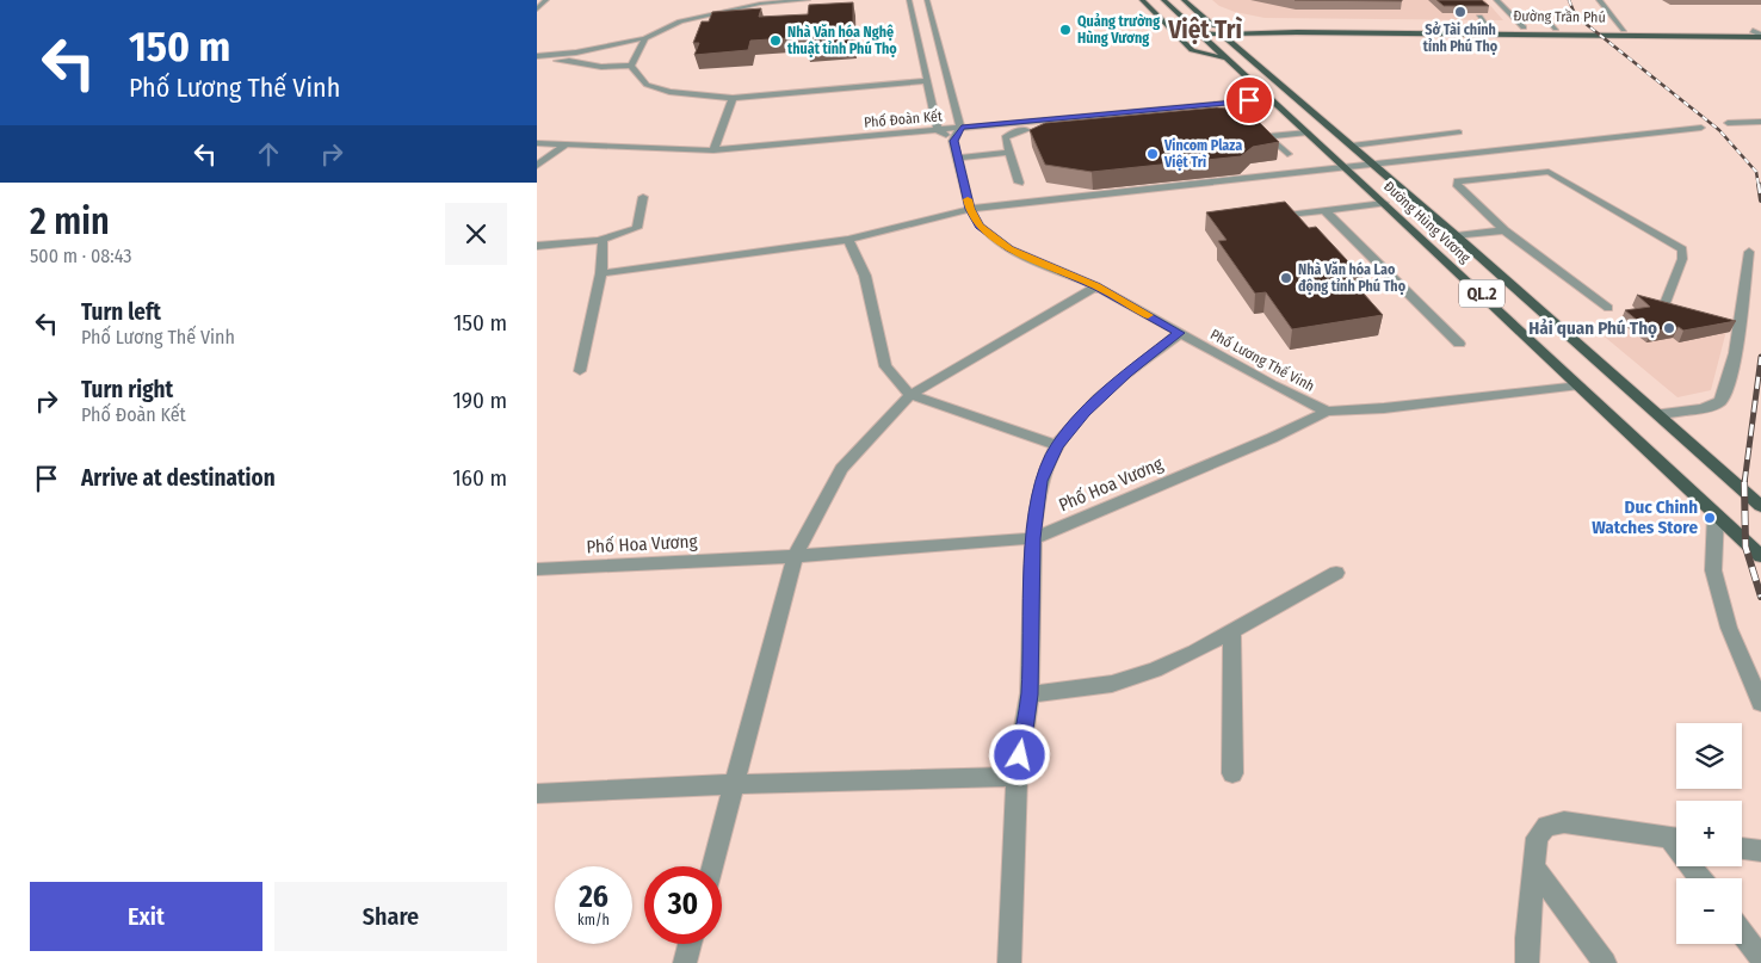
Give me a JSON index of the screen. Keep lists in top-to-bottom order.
{
  "streets": {
    "main road": ["Đường Trần Phú", "Đường Hùng Vương", "QL.2"],
    "street": ["Phố Đoàn Kết", "Phố Lương Thế Vinh", "Phố Hoa Vương"]
  },
  "crossings": [
    ["Đường Trần Phú", "Đường Hùng Vương"],
    ["Phố Đoàn Kết", "Đường Hùng Vương"],
    ["Đường Hùng Vương", "QL.2"],
    ["Đường Hùng Vương", "Phố Hoa Vương"],
    ["Phố Lương Thế Vinh", "Phố Hoa Vương"]
  ],
  "districts": ["Việt Trì"],
  "places": [
    "Sở Tài chính tỉnh Phú Thọ",
    "Quảng trường Hùng Vương",
    "Nhà Văn hóa Nghệ thuật tỉnh Phú Thọ",
    "Vincom Plaza Việt Trì",
    "Nhà Văn hóa Lao động tỉnh Phú Thọ",
    "Hải quan Phú Thọ",
    "Duc Chinh Watches Store"
  ],
  "page": {
    "turn": ["150 m", "Phố Lương Thế Vinh"],
    "heading": ["2 min", "500 m · 08:43"],
    "list": [
      {
        "name": "Turn left",
        "note": "Phố Lương Thế Vinh",
        "value": "150 m"
      },
      {
        "name": "Turn right",
        "note": "Phố Đoàn Kết",
        "value": "190 m"
      },
      {
        "name": "Arrive at destination",
        "value": "160 m"
      }
    ],
    "map_buttons": ["+", "−"],
    "speed": "26 km/h",
    "limit": "30",
    "buttons": ["Exit", "Share"]
  }
}
